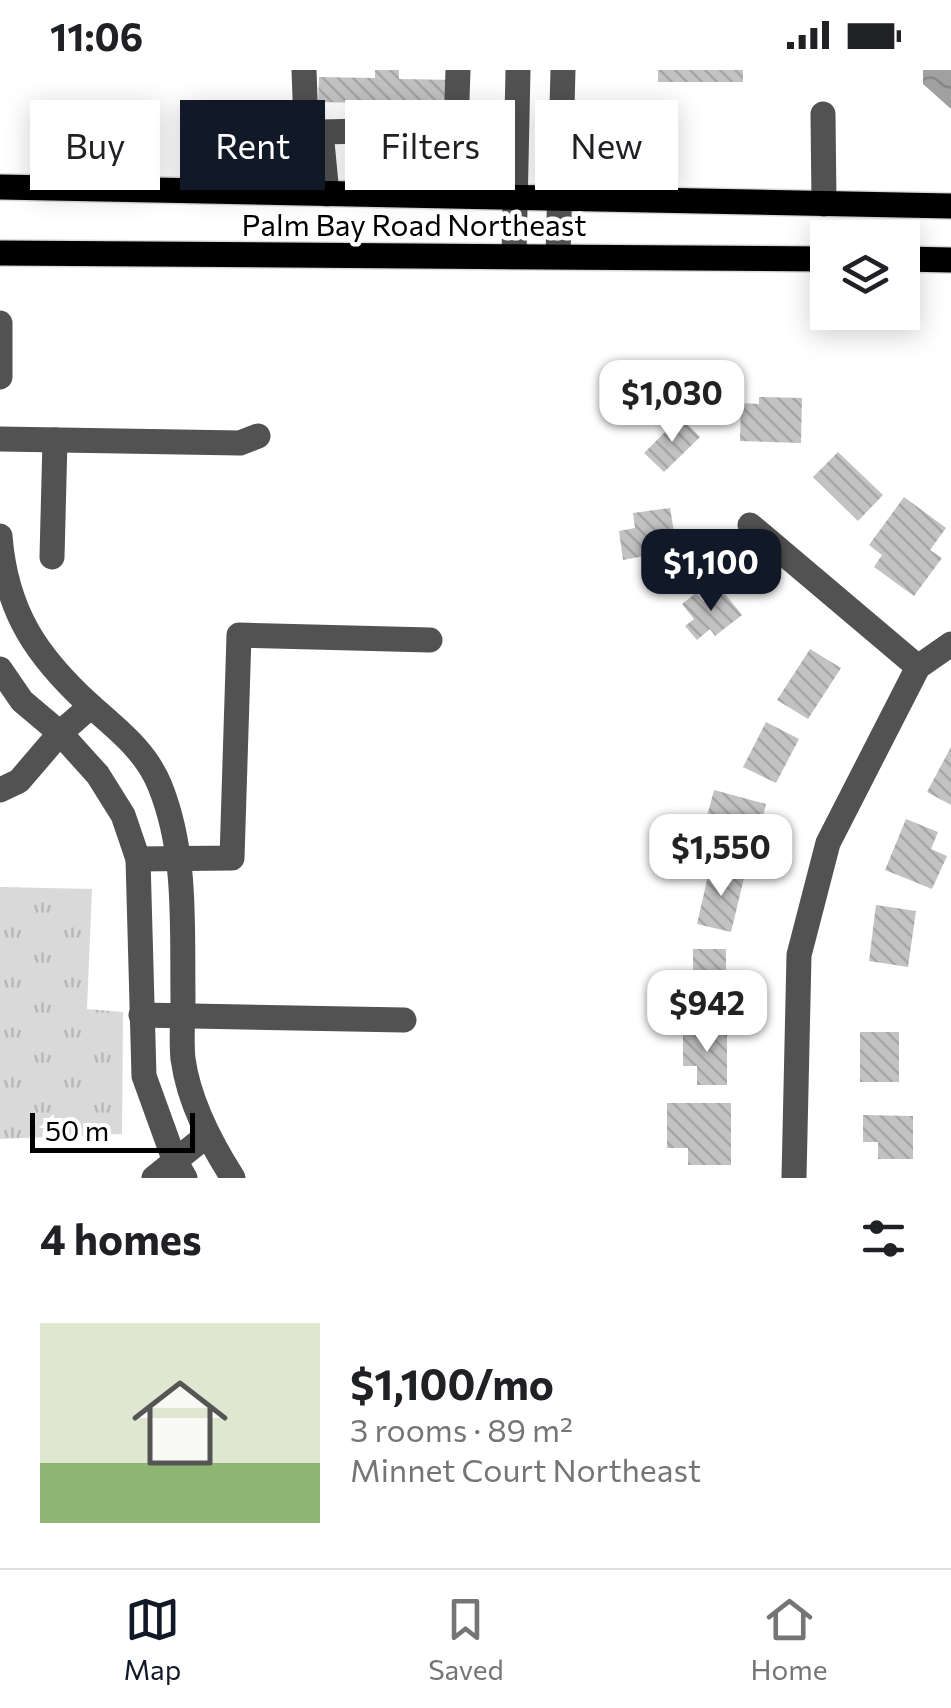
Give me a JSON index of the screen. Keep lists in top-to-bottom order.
{
  "streets": {
    "main road": ["Palm Bay Road Northeast"]
  },
  "scale_bar": "50 m",
  "page": {
    "status": "11:06",
    "chip": [
      "Buy",
      "Rent",
      "Filters",
      "New"
    ],
    "price": [
      "$1,030",
      "$1,100",
      "$1,550",
      "$942"
    ],
    "scale": "50 m",
    "heading": "4 homes",
    "list": [
      {
        "name": "$1,100/mo",
        "note": "3 rooms · 89 m² · Minnet Court Northeast"
      }
    ],
    "tabs": ["Map", "Saved", "Home"]
  }
}
